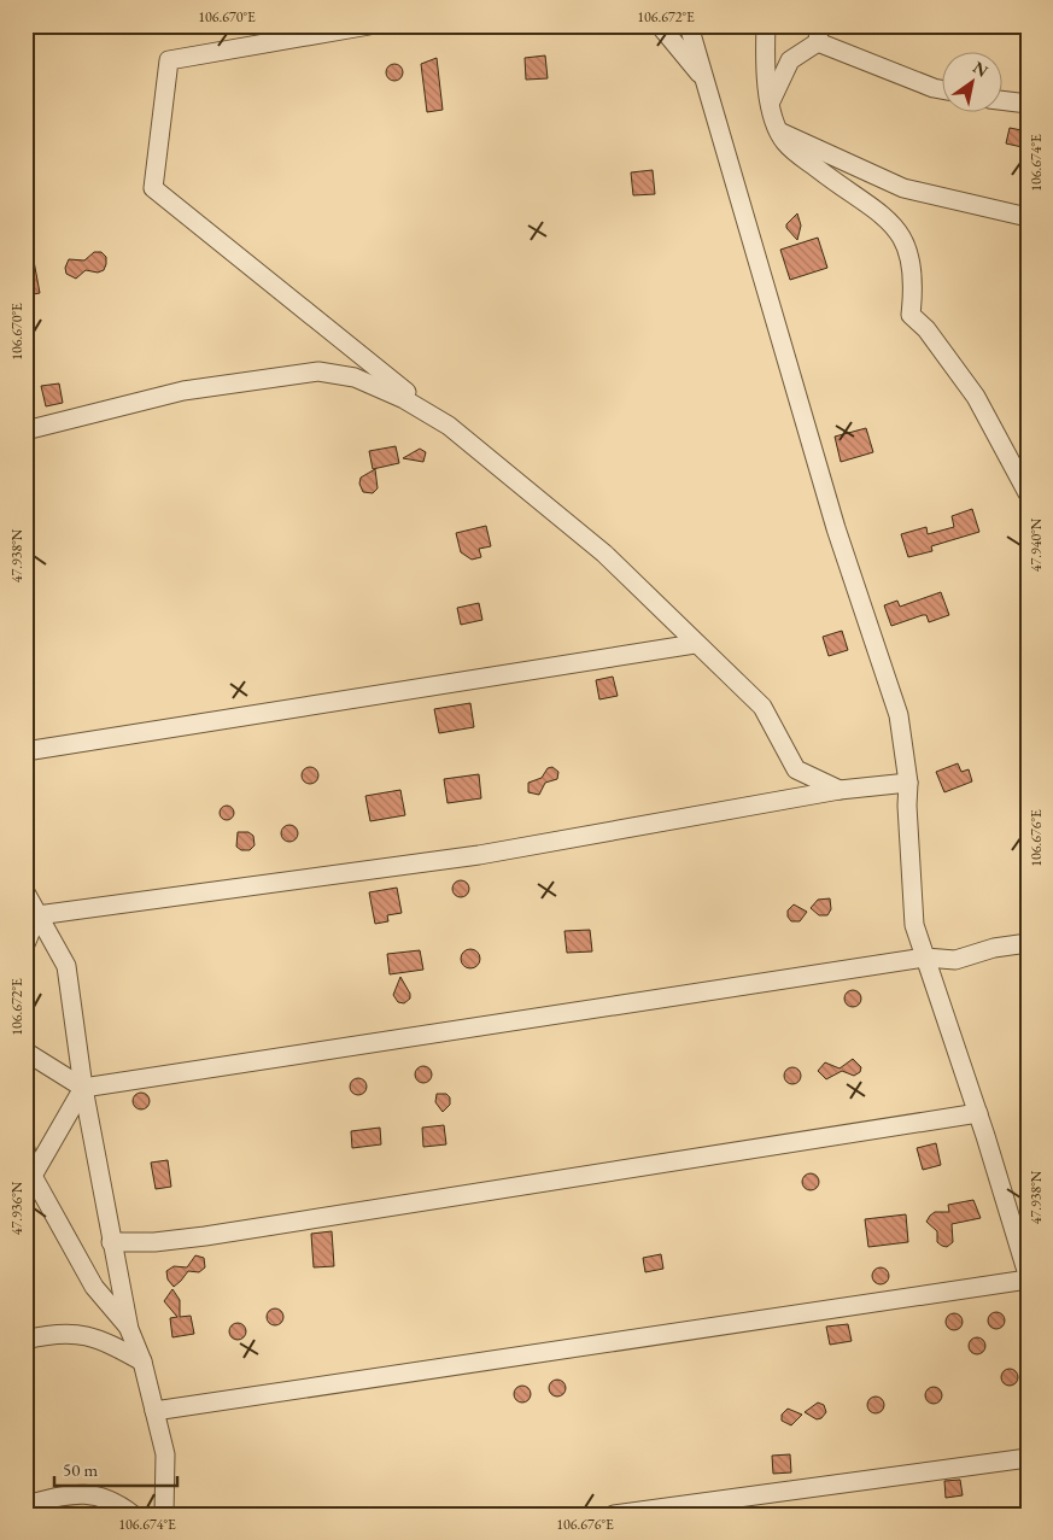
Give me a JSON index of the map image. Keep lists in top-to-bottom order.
{
  "scale_bar": "50 m",
  "north": "top right",
  "coordinates": [
    "106.670°E",
    "106.672°E",
    "106.674°E",
    "47.940°N",
    "47.938°N",
    "106.676°E",
    "47.936°N"
  ]
}
